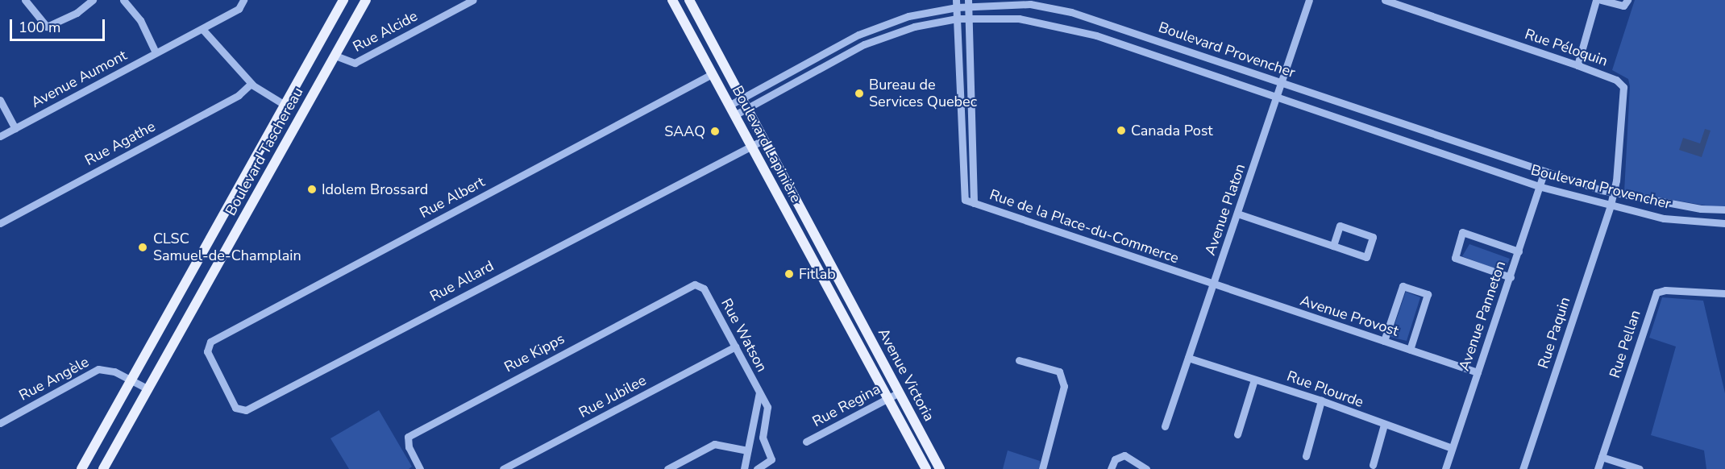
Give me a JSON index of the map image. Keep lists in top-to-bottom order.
{
  "streets": {
    "main road": ["Boulevard Lapinière", "Boulevard Taschereau", "Avenue Victoria"],
    "street": [
      "Rue Alcide",
      "Rue Péloquin",
      "Boulevard Provencher",
      "Avenue Aumont",
      "Rue Agathe",
      "Rue Albert",
      "Avenue Platon",
      "Rue de la Place-du-Commerce",
      "Rue Allard",
      "Avenue Provost",
      "Avenue Panneton",
      "Rue Paquin",
      "Rue Watson",
      "Rue Pellan",
      "Rue Kipps",
      "Rue Angèle",
      "Rue Plourde",
      "Rue Jubilee",
      "Rue Regina"
    ]
  },
  "crossings": [
    ["Rue Alcide", "Boulevard Taschereau"],
    ["Rue Péloquin", "Boulevard Provencher"],
    ["Rue Péloquin", "Rue Paquin"],
    ["Boulevard Provencher", "Boulevard Lapinière"],
    ["Boulevard Provencher", "Avenue Platon"],
    ["Boulevard Provencher", "Rue de la Place-du-Commerce"],
    ["Boulevard Provencher", "Avenue Panneton"],
    ["Boulevard Provencher", "Rue Paquin"],
    ["Boulevard Lapinière", "Rue Albert"],
    ["Boulevard Lapinière", "Rue Allard"],
    ["Boulevard Lapinière", "Avenue Victoria"],
    ["Boulevard Taschereau", "Rue Angèle"],
    ["Rue Albert", "Rue Allard"],
    ["Avenue Platon", "Rue de la Place-du-Commerce"],
    ["Avenue Platon", "Avenue Provost"],
    ["Avenue Platon", "Rue Plourde"],
    ["Rue de la Place-du-Commerce", "Avenue Provost"],
    ["Avenue Provost", "Avenue Panneton"],
    ["Avenue Panneton", "Rue Plourde"],
    ["Rue Watson", "Rue Kipps"],
    ["Rue Watson", "Rue Jubilee"],
    ["Avenue Victoria", "Rue Regina"]
  ],
  "places": [
    "Bureau de Services Quebec",
    "Canada Post",
    "SAAQ",
    "Idolem Brossard",
    "CLSC Samuel-de-Champlain",
    "Fitlab"
  ],
  "scale_bar": "100 m"
}
